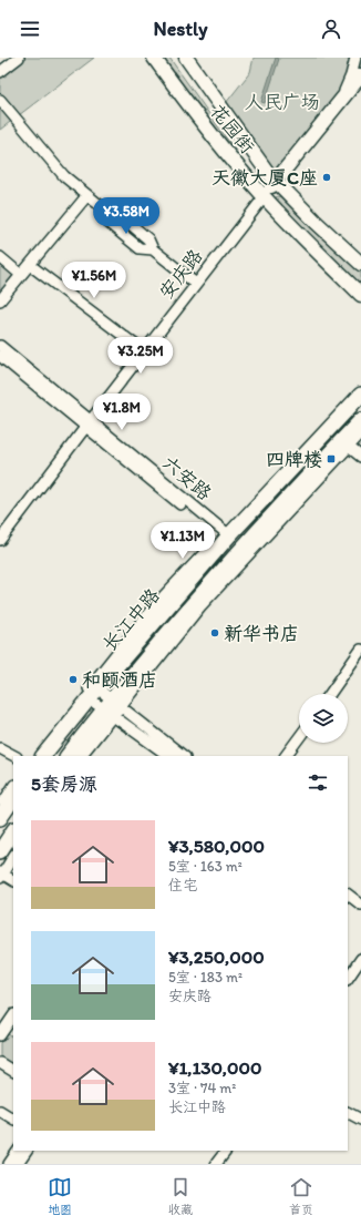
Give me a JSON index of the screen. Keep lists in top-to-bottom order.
{
  "streets": {
    "highway": ["长江中路"],
    "main road": ["花园街", "安庆路"],
    "street": ["六安路"]
  },
  "crossings": [
    ["花园街", "安庆路"],
    ["安庆路", "六安路"],
    ["六安路", "长江中路"]
  ],
  "parks": ["人民广场"],
  "places": {
    "other": ["天徽大厦C座", "新华书店", "和颐酒店"],
    "transit": ["四牌楼"]
  },
  "page": {
    "header": "Nestly",
    "price": [
      "¥3.58M",
      "¥1.56M",
      "¥3.25M",
      "¥1.8M",
      "¥1.13M"
    ],
    "heading": "5套房源",
    "list": [
      {
        "name": "¥3,580,000",
        "note": "5室 · 163 m² · 住宅"
      },
      {
        "name": "¥3,250,000",
        "note": "5室 · 183 m² · 安庆路"
      },
      {
        "name": "¥1,130,000",
        "note": "3室 · 74 m² · 长江中路"
      }
    ],
    "tabs": ["地图", "收藏", "首页"]
  }
}
